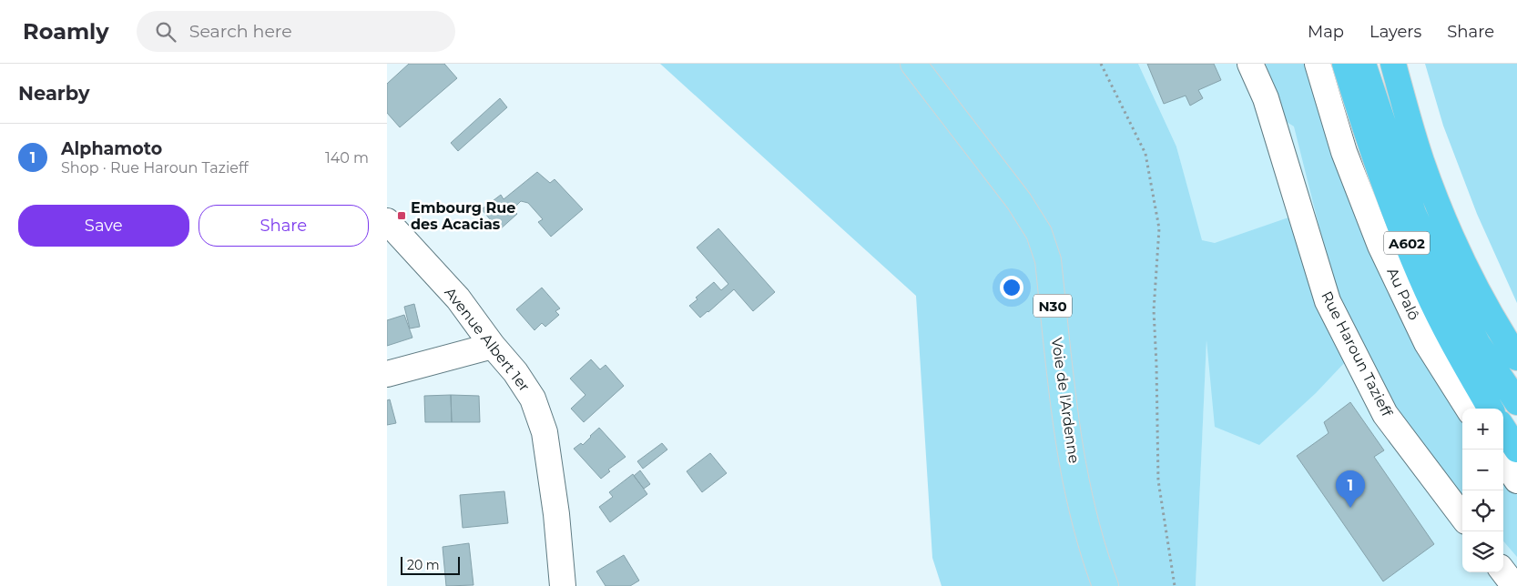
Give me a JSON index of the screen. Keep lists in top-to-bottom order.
{
  "streets": {
    "highway": ["A602"],
    "main road": ["N30", "Voie de l'Ardenne"],
    "street": ["Au Palô", "Avenue Albert 1er", "Rue Haroun Tazieff"]
  },
  "places": {
    "transit": ["Embourg Rue des Acacias"]
  },
  "scale_bar": "20 m",
  "page": {
    "header": "Roamly",
    "search": "Search here",
    "nav": ["Map", "Layers", "Share"],
    "heading": "Nearby",
    "list": [
      {
        "mark": "1",
        "name": "Alphamoto",
        "note": "Shop · Rue Haroun Tazieff",
        "value": "140 m"
      }
    ],
    "buttons": ["Save", "Share"],
    "map_buttons": ["+", "−"],
    "pins": "1",
    "scale": "20 m"
  }
}
